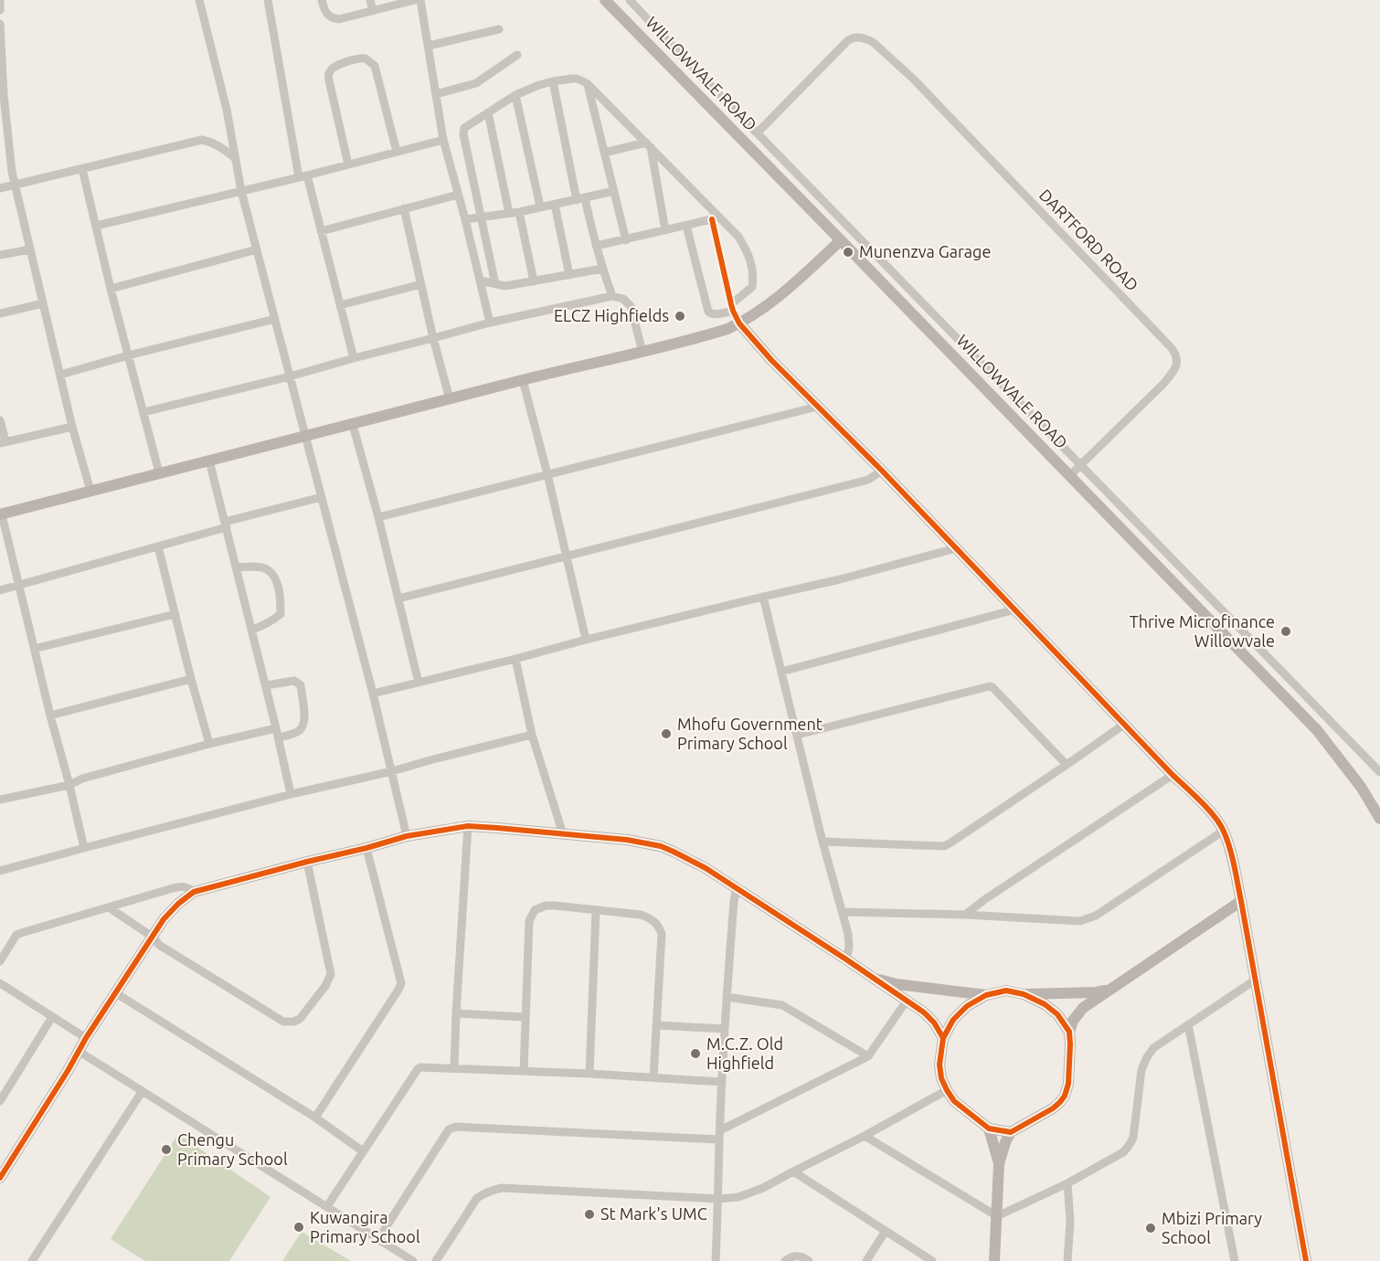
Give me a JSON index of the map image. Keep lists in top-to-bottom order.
{
  "streets": {
    "street": ["WILLOWVALE ROAD", "DARTFORD ROAD"]
  },
  "crossings": [
    ["WILLOWVALE ROAD", "DARTFORD ROAD"]
  ],
  "places": [
    "Munenzva Garage",
    "ELCZ Highfields",
    "Thrive Microfinance Willowvale",
    "Mhofu Government Primary School",
    "M.C.Z. Old Highfield",
    "Chengu Primary School",
    "St Mark's UMC",
    "Kuwangira Primary School",
    "Mbizi Primary School"
  ]
}
